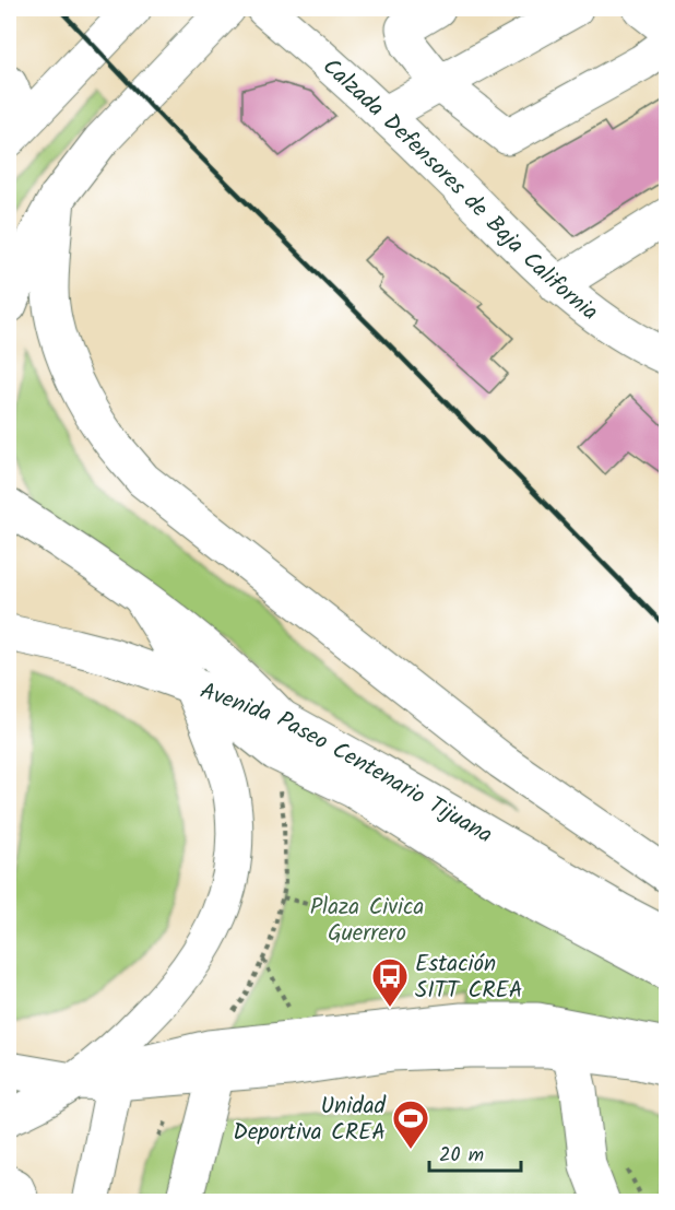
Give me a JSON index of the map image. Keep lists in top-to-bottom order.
{
  "streets": {
    "main road": ["Calzada Defensores de Baja California", "Avenida Paseo Centenario Tijuana"]
  },
  "parks": ["Plaza Civica Guerrero"],
  "places": {
    "bus stop": ["Estación SITT CREA"],
    "sports": ["Unidad Deportiva CREA"]
  },
  "scale_bar": "20 m"
}
